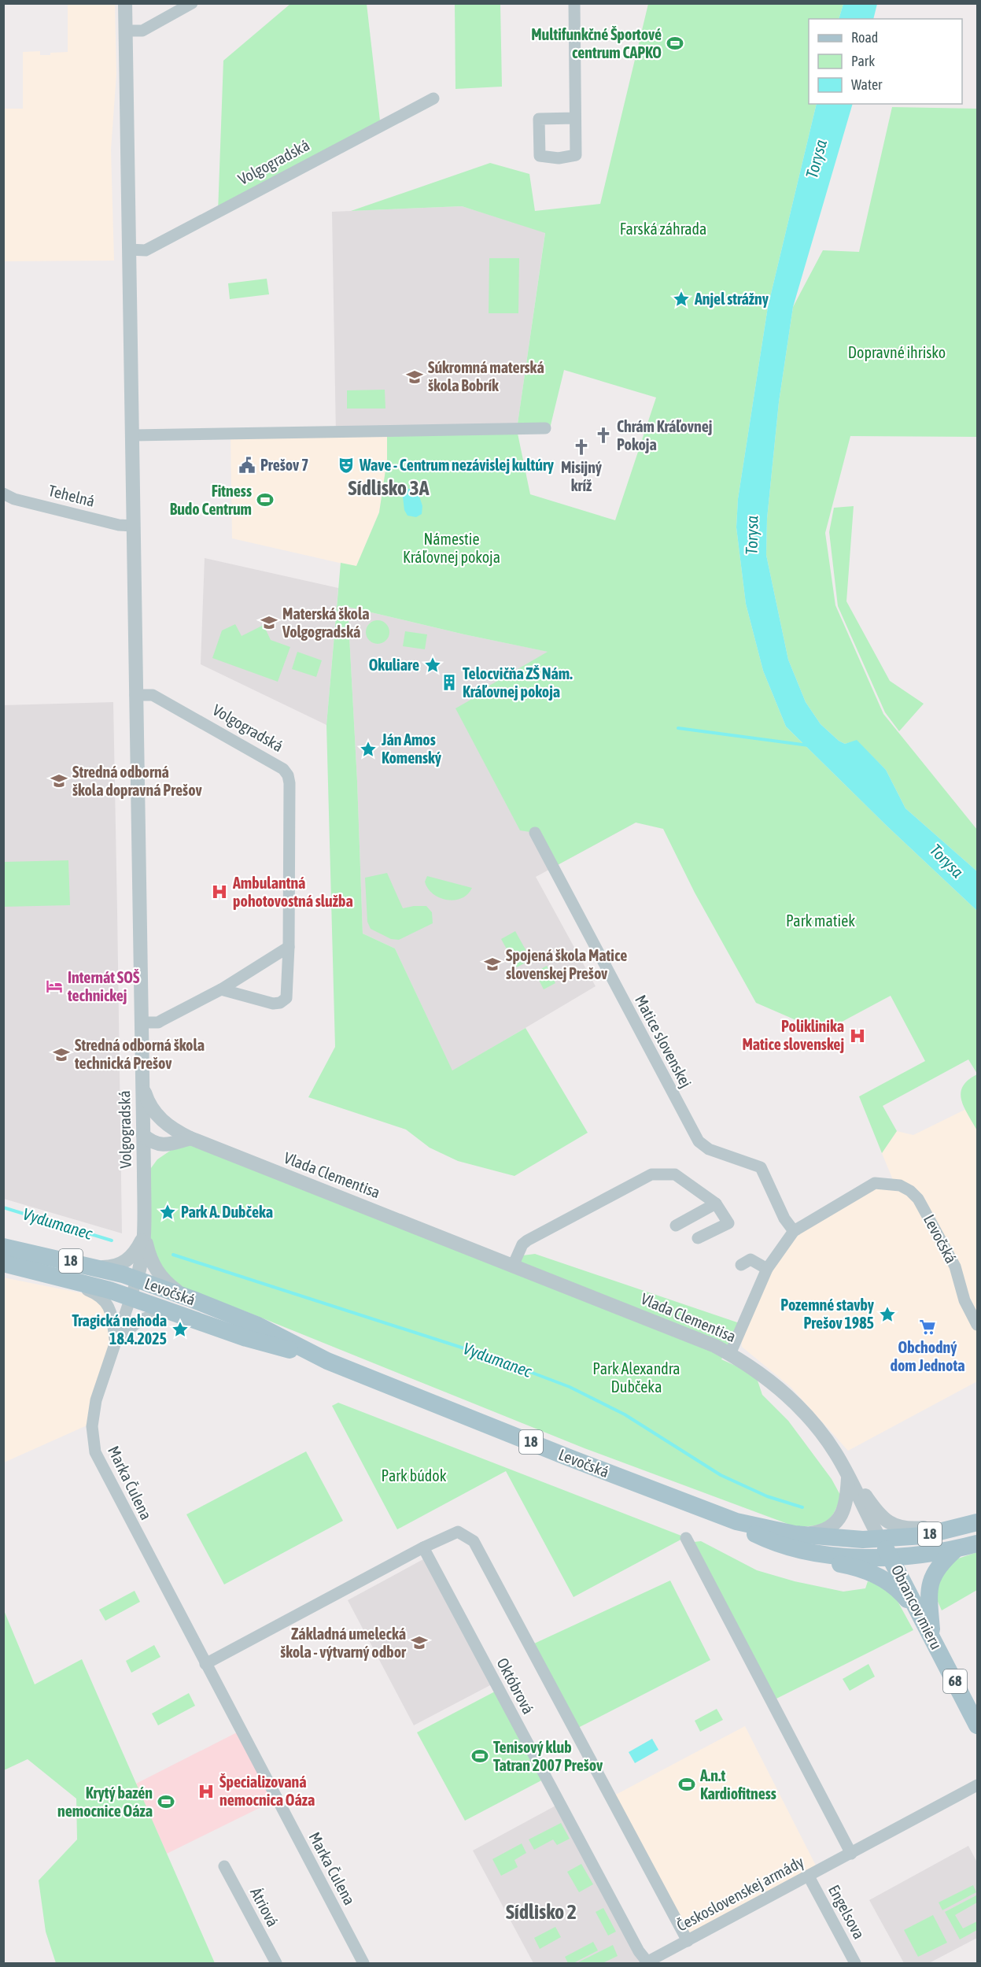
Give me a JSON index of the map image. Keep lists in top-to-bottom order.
{
  "streets": {
    "main road": [
      "Levočská",
      "18",
      "Obrancov mieru",
      "68"
    ],
    "street": [
      "Volgogradská",
      "Tehelná",
      "Matice slovenskej",
      "Vlada Clementisa",
      "Marka Čulena",
      "Októbrová",
      "Československej armády",
      "Átriová",
      "Engelsova"
    ]
  },
  "crossings": [
    ["Volgogradská", "Tehelná"],
    ["Volgogradská", "Vlada Clementisa"],
    ["Volgogradská", "Levočská"],
    ["Volgogradská", "Marka Čulena"],
    ["Matice slovenskej", "Levočská"],
    ["Vlada Clementisa", "Levočská"],
    ["Vlada Clementisa", "Obrancov mieru"],
    ["Levočská", "Marka Čulena"],
    ["Levočská", "Obrancov mieru"],
    ["Levočská", "68"],
    ["Obrancov mieru", "68"],
    ["Októbrová", "Československej armády"],
    ["Československej armády", "Engelsova"]
  ],
  "districts": ["Sídlisko 3A", "Sídlisko 2"],
  "water": ["Torysa", "Vydumanec"],
  "parks": [
    "Farská záhrada",
    "Dopravné ihrisko",
    "Námestie Kráľovnej pokoja",
    "Park matiek",
    "Park Alexandra Dubčeka",
    "Park búdok"
  ],
  "places": {
    "sports": [
      "Multifunkčné Športové centrum CAPKO",
      "Fitness Budo Centrum",
      "Tenisový klub Tatran 2007 Prešov",
      "A.n.t Kardiofitness",
      "Krytý bazén nemocnice Oáza"
    ],
    "place": [
      "Anjel strážny",
      "Okuliare",
      "Ján Amos Komenský",
      "Park A. Dubčeka",
      "Pozemné stavby Prešov 1985",
      "Tragická nehoda 18.4.2025"
    ],
    "school or university": [
      "Súkromná materská škola Bobrík",
      "Materská škola Volgogradská",
      "Stredná odborná škola dopravná Prešov",
      "Spojená škola Matice slovenskej Prešov",
      "Stredná odborná škola technická Prešov",
      "Základná umelecká škola - výtvarný odbor"
    ],
    "church": ["Chrám Kráľovnej Pokoja", "Misijný kríž"],
    "public building": ["Prešov 7"],
    "theatre": ["Wave - Centrum nezávislej kultúry"],
    "building": ["Telocvičňa ZŠ Nám. Kráľovnej pokoja"],
    "hospital": ["Ambulantná pohotovostná služba", "Poliklinika Matice slovenskej", "Špecializovaná nemocnica Oáza"],
    "hotel": ["Internát SOŠ technickej"],
    "supermarket": ["Obchodný dom Jednota"]
  },
  "legend": ["Road", "Park", "Water"]
}
